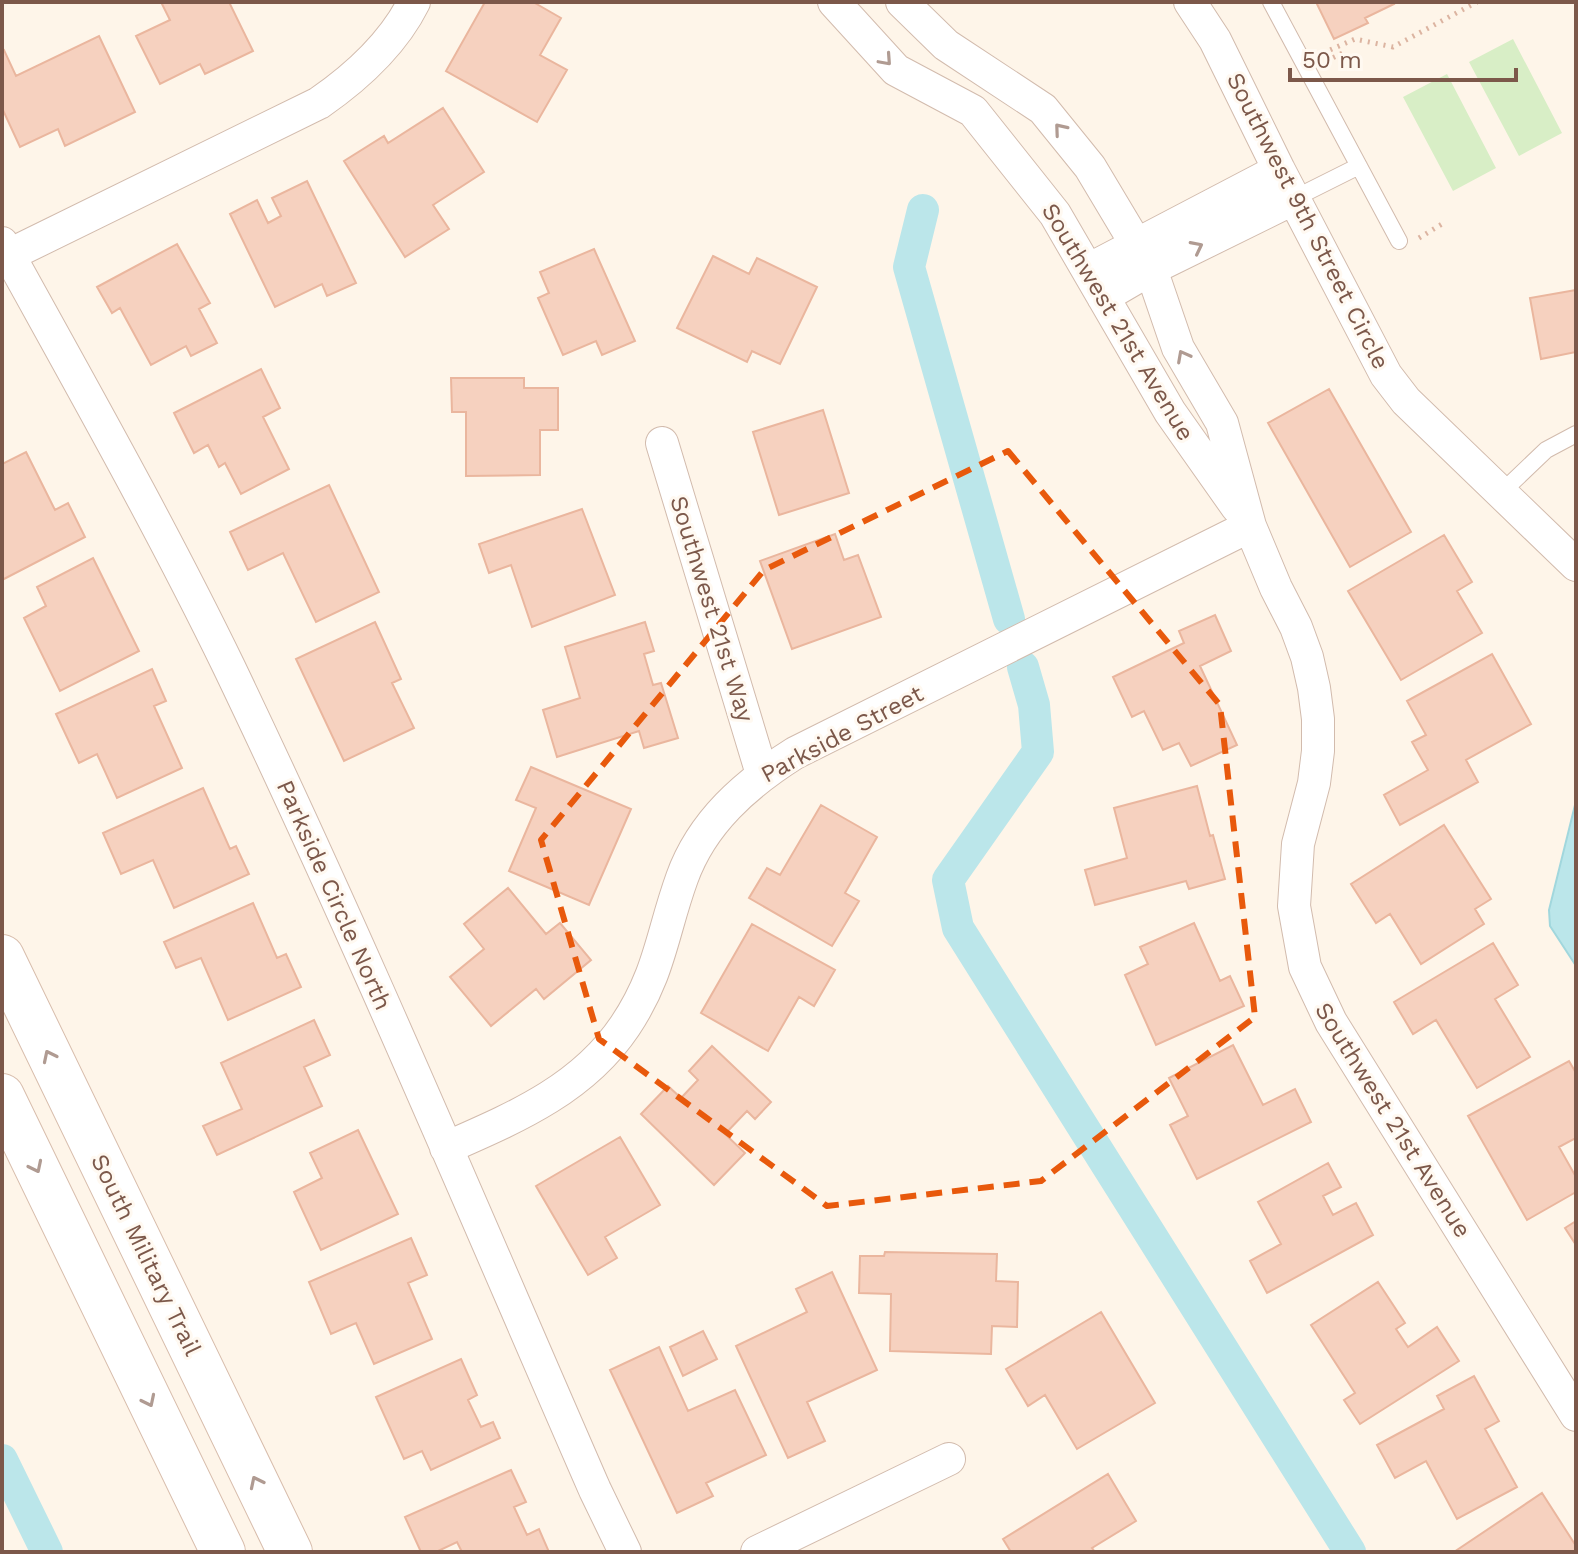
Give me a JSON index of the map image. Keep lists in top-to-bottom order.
{
  "streets": {
    "street": [
      "Southwest 9th Street Circle",
      "Southwest 21st Avenue",
      "Southwest 21st Way",
      "Parkside Street",
      "Parkside Circle North",
      "South Military Trail"
    ]
  },
  "crossings": [
    ["Southwest 21st Avenue", "Parkside Street"],
    ["Southwest 21st Way", "Parkside Street"],
    ["Parkside Street", "Parkside Circle North"]
  ],
  "scale_bar": "50 m"
}
